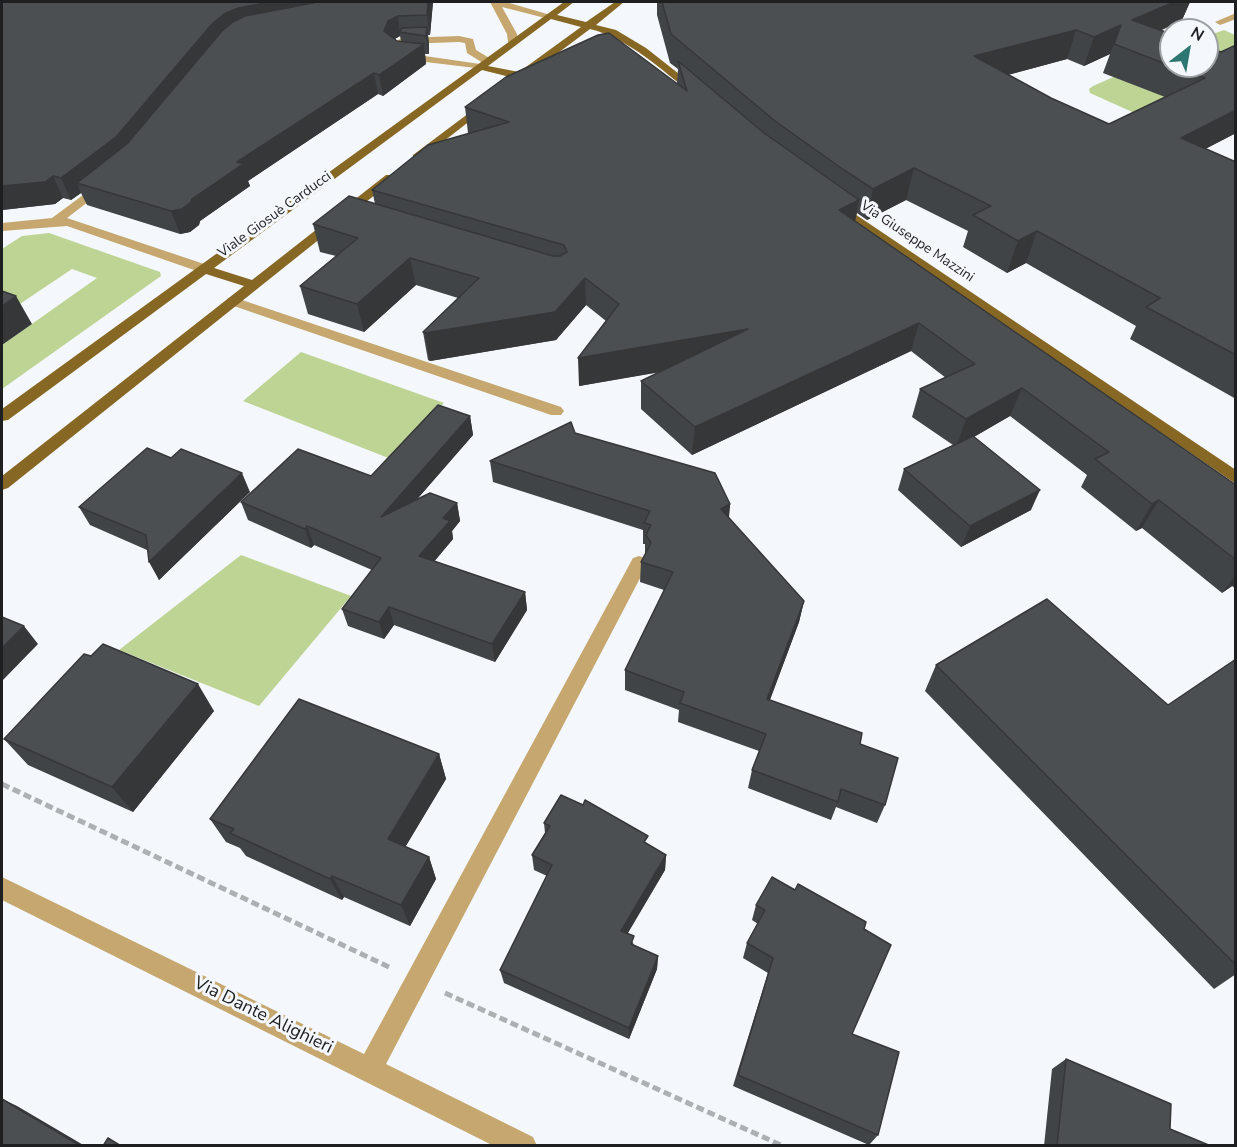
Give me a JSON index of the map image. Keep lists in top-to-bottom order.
{
  "streets": {
    "main road": ["Viale Giosuè Carducci", "Via Giuseppe Mazzini"],
    "street": ["Via Dante Alighieri"]
  },
  "north": "top right"
}
